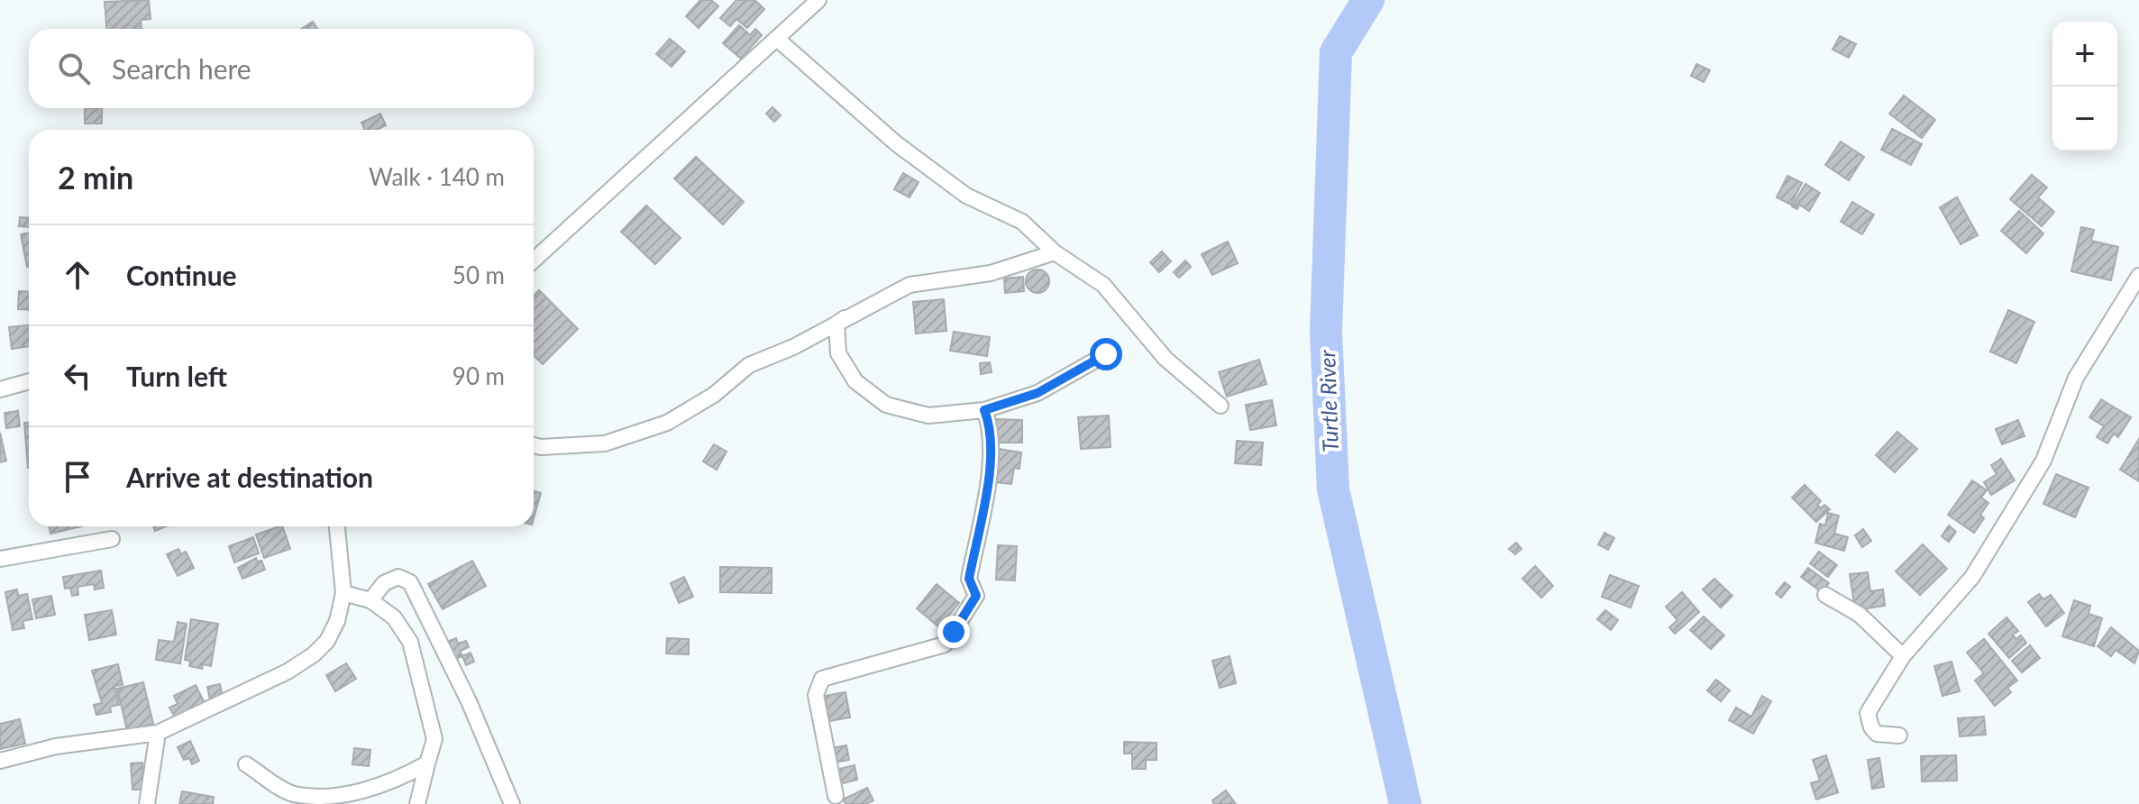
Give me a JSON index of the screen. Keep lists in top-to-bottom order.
{
  "water": ["Turtle River"],
  "page": {
    "map_buttons": ["+", "−"],
    "search": "Search here",
    "heading": ["2 min", "Walk · 140 m"],
    "list": [
      ["Continue", "50 m"],
      ["Turn left", "90 m"],
      "Arrive at destination"
    ]
  }
}
